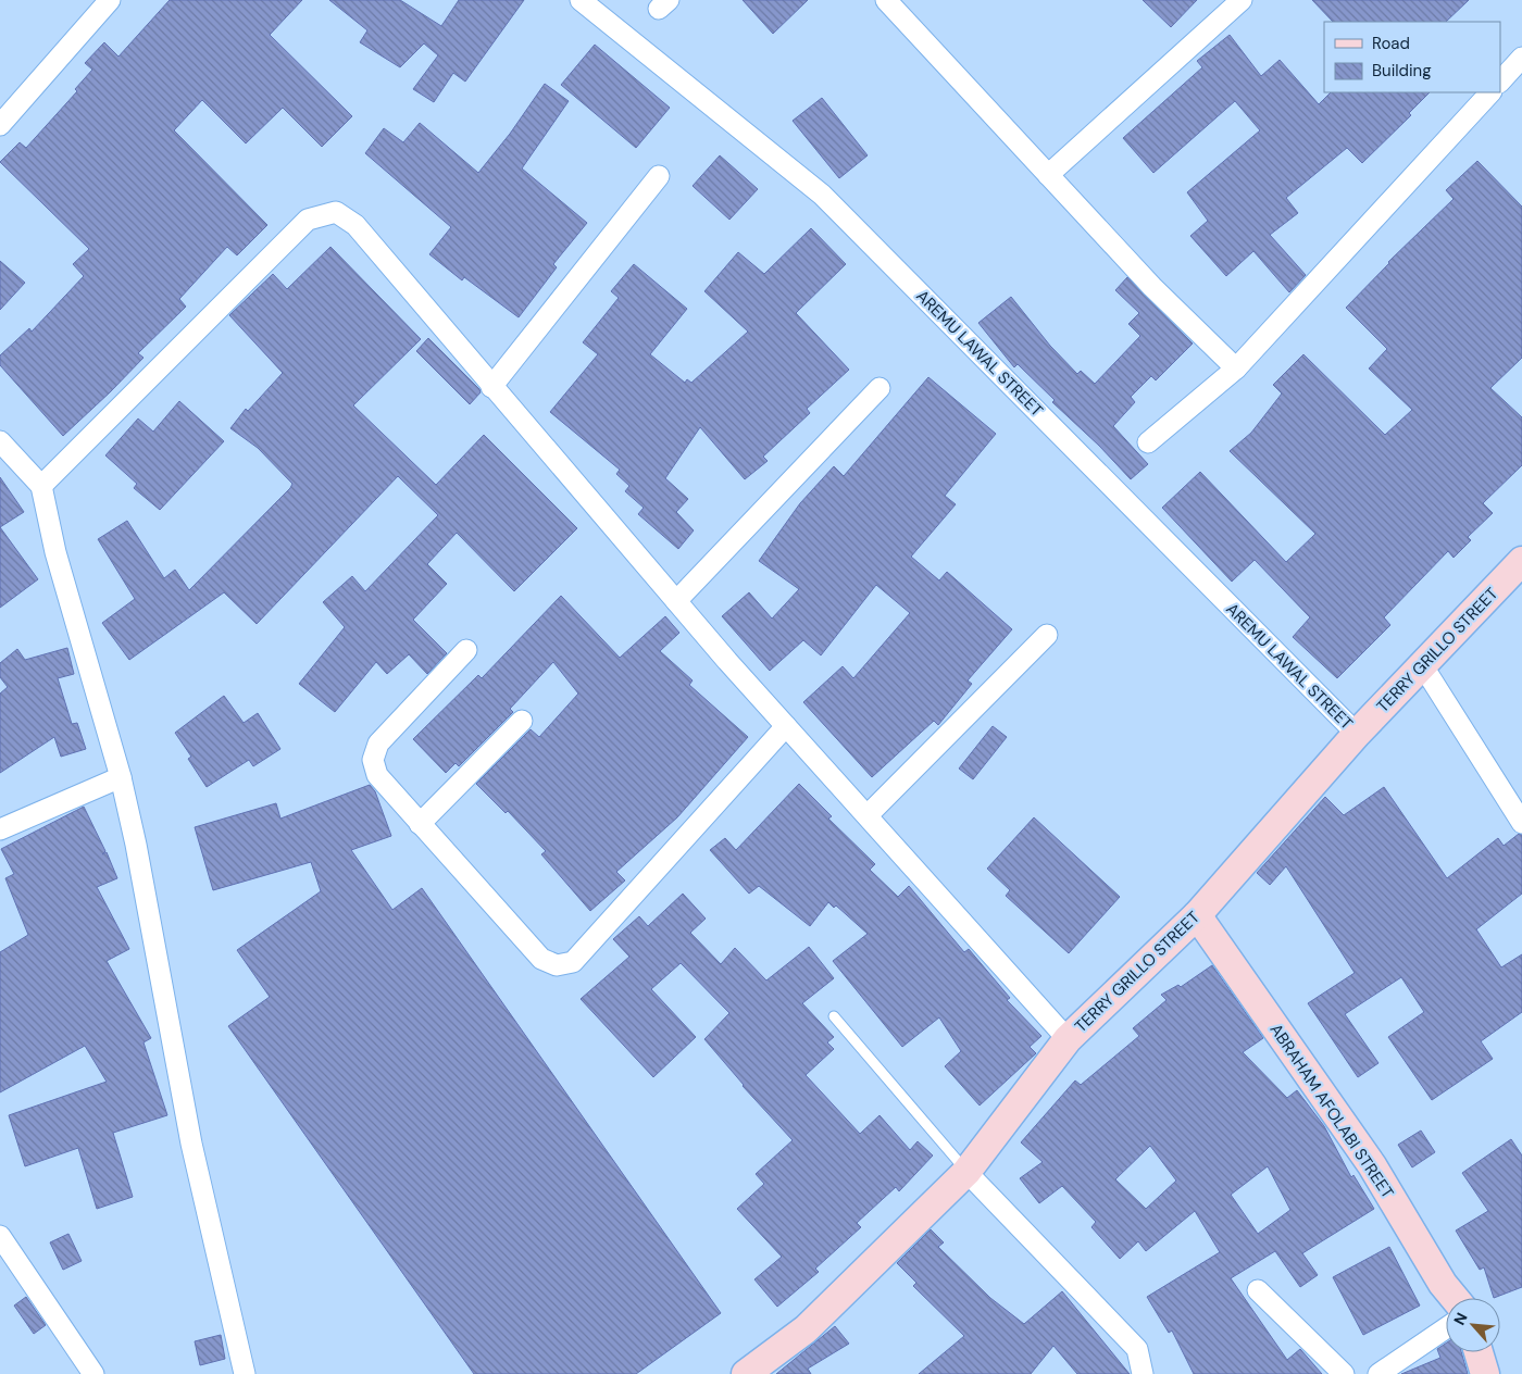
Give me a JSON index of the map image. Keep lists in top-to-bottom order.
{
  "streets": {
    "street": ["AREMU LAWAL STREET", "TERRY GRILLO STREET", "ABRAHAM AFOLABI STREET"]
  },
  "crossings": [
    ["AREMU LAWAL STREET", "TERRY GRILLO STREET"],
    ["TERRY GRILLO STREET", "ABRAHAM AFOLABI STREET"]
  ],
  "legend": ["Road", "Building"],
  "north": "top left"
}
